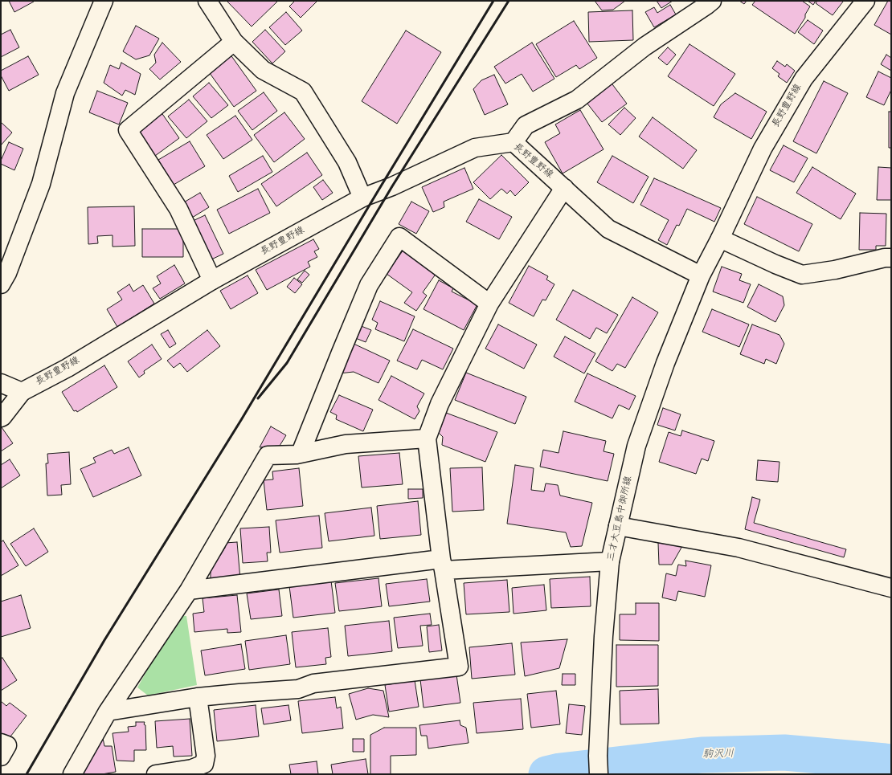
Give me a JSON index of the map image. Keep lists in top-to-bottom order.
{
  "streets": {
    "street": ["長野豊野線", "三才大豆島中御所線"]
  },
  "crossings": [
    ["長野豊野線", "三才大豆島中御所線"]
  ],
  "water": ["駒沢川"]
}
